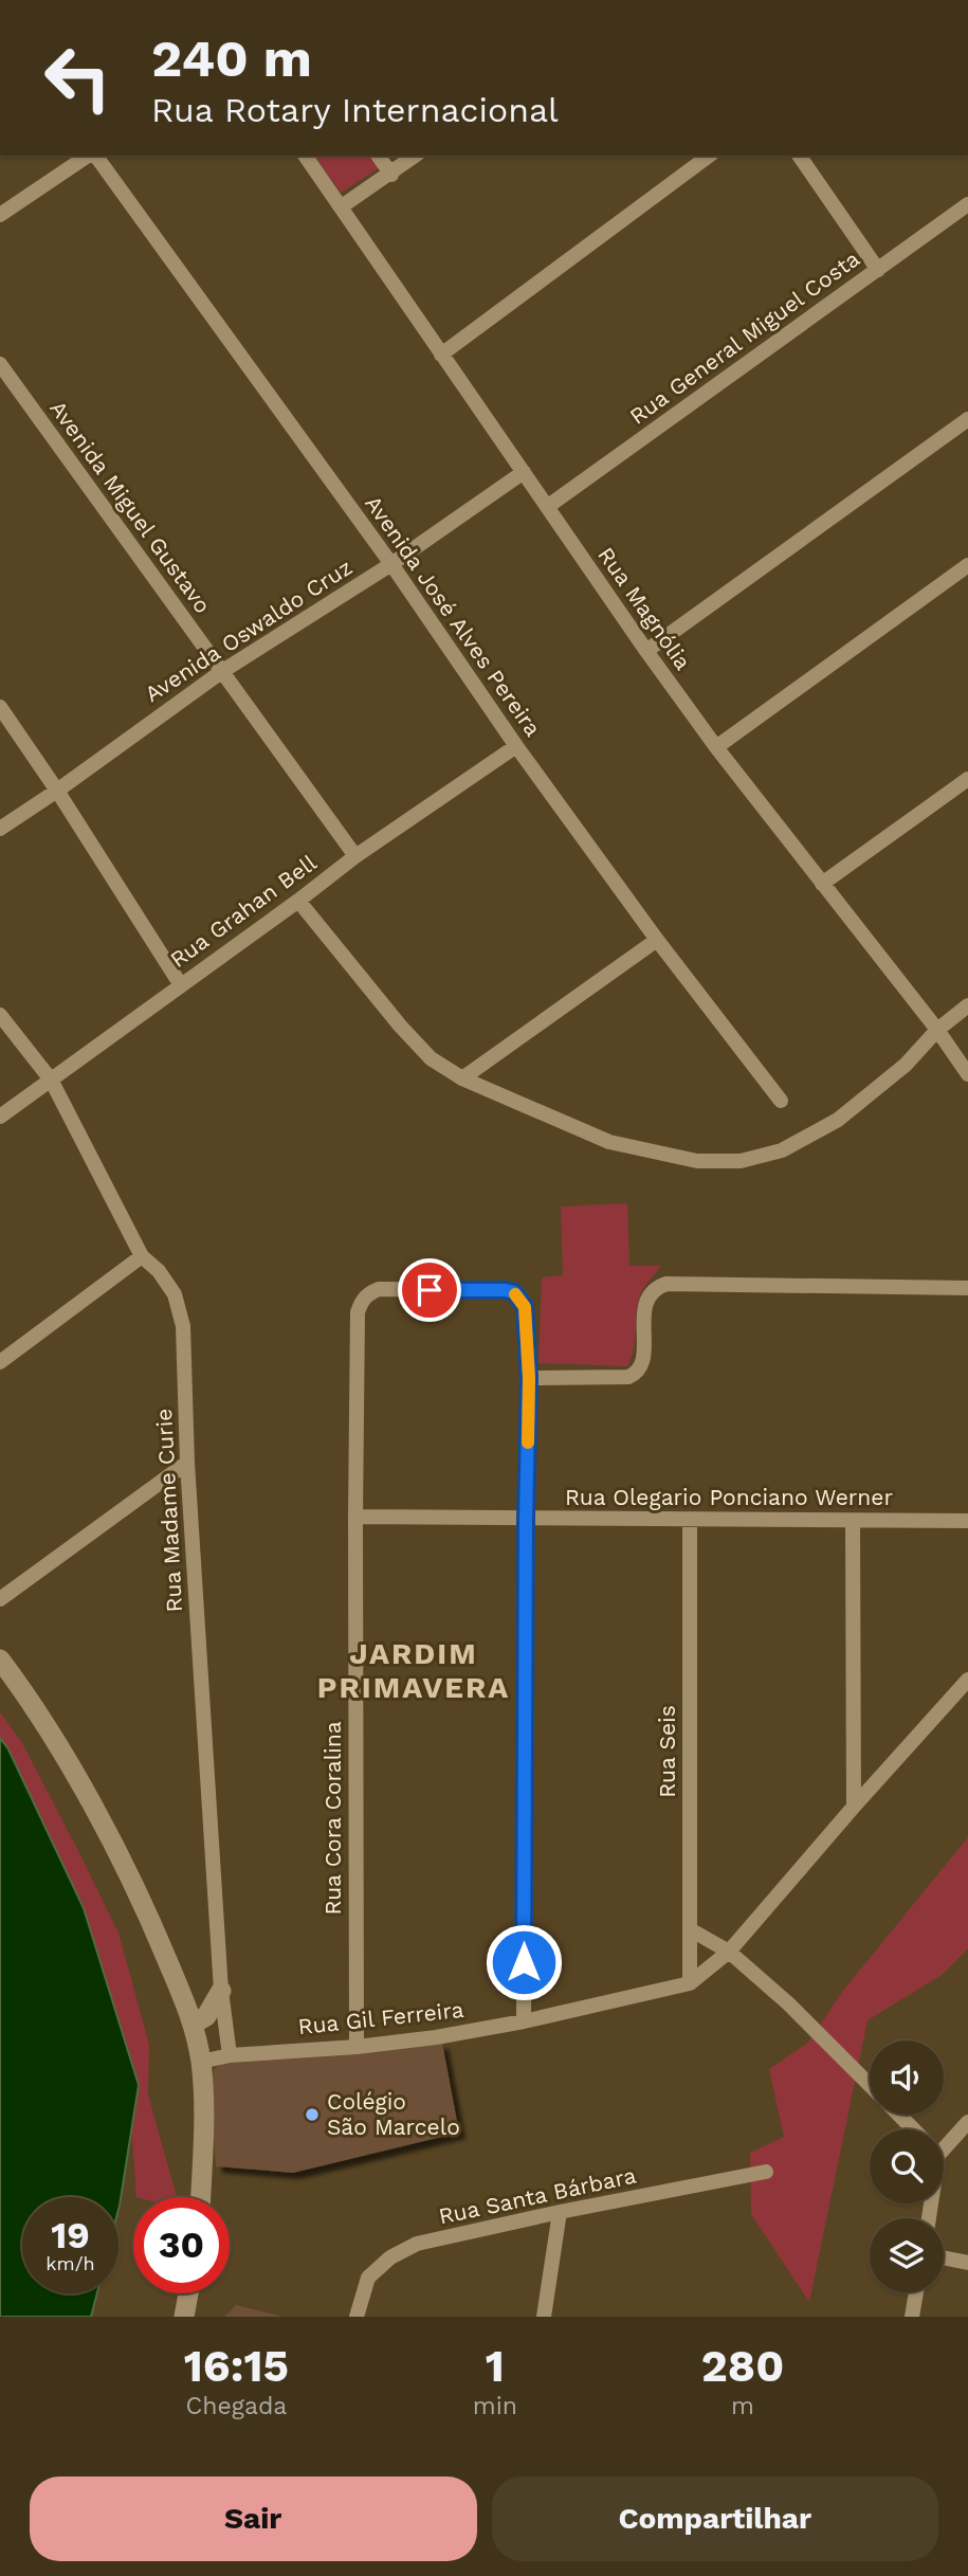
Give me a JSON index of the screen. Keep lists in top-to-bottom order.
{
  "streets": {
    "street": [
      "Rua General Miguel Costa",
      "Avenida Miguel Gustavo",
      "Rua Magnólia",
      "Avenida José Alves Pereira",
      "Avenida Oswaldo Cruz",
      "Rua Grahan Bell",
      "Rua Olegario Ponciano Werner",
      "Rua Madame Curie",
      "Rua Seis",
      "Rua Cora Coralina",
      "Rua Gil Ferreira",
      "Rua Santa Bárbara"
    ]
  },
  "crossings": [
    ["Rua General Miguel Costa", "Rua Magnólia"],
    ["Avenida Miguel Gustavo", "Avenida Oswaldo Cruz"],
    ["Avenida Miguel Gustavo", "Rua Grahan Bell"],
    ["Rua Magnólia", "Avenida Oswaldo Cruz"],
    ["Avenida José Alves Pereira", "Avenida Oswaldo Cruz"],
    ["Avenida José Alves Pereira", "Rua Grahan Bell"],
    ["Rua Grahan Bell", "Rua Madame Curie"],
    ["Rua Olegario Ponciano Werner", "Rua Seis"],
    ["Rua Olegario Ponciano Werner", "Rua Cora Coralina"],
    ["Rua Madame Curie", "Rua Gil Ferreira"],
    ["Rua Seis", "Rua Gil Ferreira"],
    ["Rua Cora Coralina", "Rua Gil Ferreira"]
  ],
  "districts": ["JARDIM PRIMAVERA"],
  "places": ["Colégio São Marcelo"],
  "page": {
    "turn": ["240 m", "Rua Rotary Internacional"],
    "speed": "19 km/h",
    "limit": "30",
    "eta": [
      "16:15",
      "Chegada",
      "1",
      "min",
      "280",
      "m"
    ],
    "buttons": ["Sair", "Compartilhar"]
  }
}
